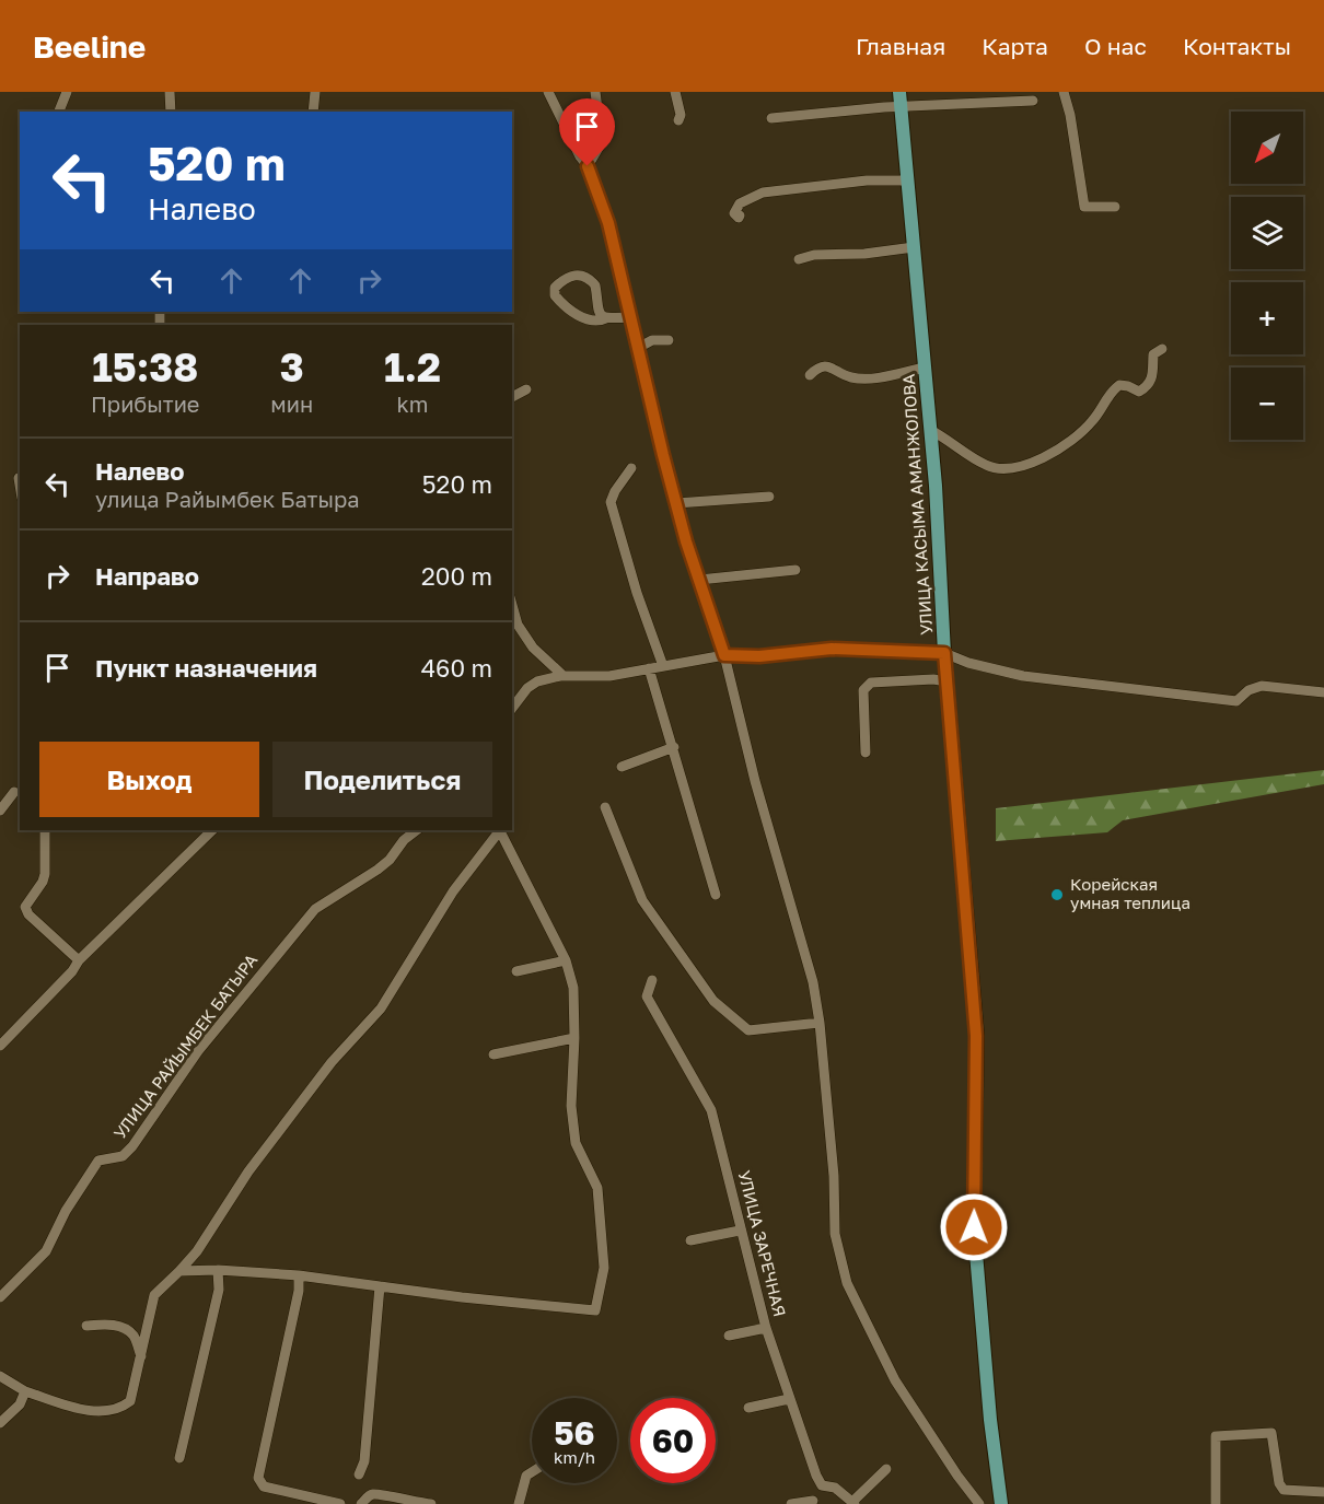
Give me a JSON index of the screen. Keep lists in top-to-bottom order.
{
  "streets": {
    "main road": ["УЛИЦА КАСЫМА АМАНЖОЛОВА"],
    "street": ["УЛИЦА РАЙЫМБЕК БАТЫРА", "УЛИЦА ЗАРЕЧНАЯ"]
  },
  "places": ["Корейская умная теплица"],
  "north": "bottom left",
  "page": {
    "header": "Beeline",
    "nav": [
      "Главная",
      "Карта",
      "О нас",
      "Контакты"
    ],
    "map_buttons": ["+", "−"],
    "turn": ["520 m", "Налево"],
    "eta": [
      "15:38",
      "Прибытие",
      "3",
      "мин",
      "1.2",
      "km"
    ],
    "list": [
      {
        "name": "Налево",
        "note": "улица Райымбек Батыра",
        "value": "520 m"
      },
      {
        "name": "Направо",
        "value": "200 m"
      },
      {
        "name": "Пункт назначения",
        "value": "460 m"
      }
    ],
    "buttons": ["Выход", "Поделиться"],
    "speed": "56 km/h",
    "limit": "60"
  }
}
